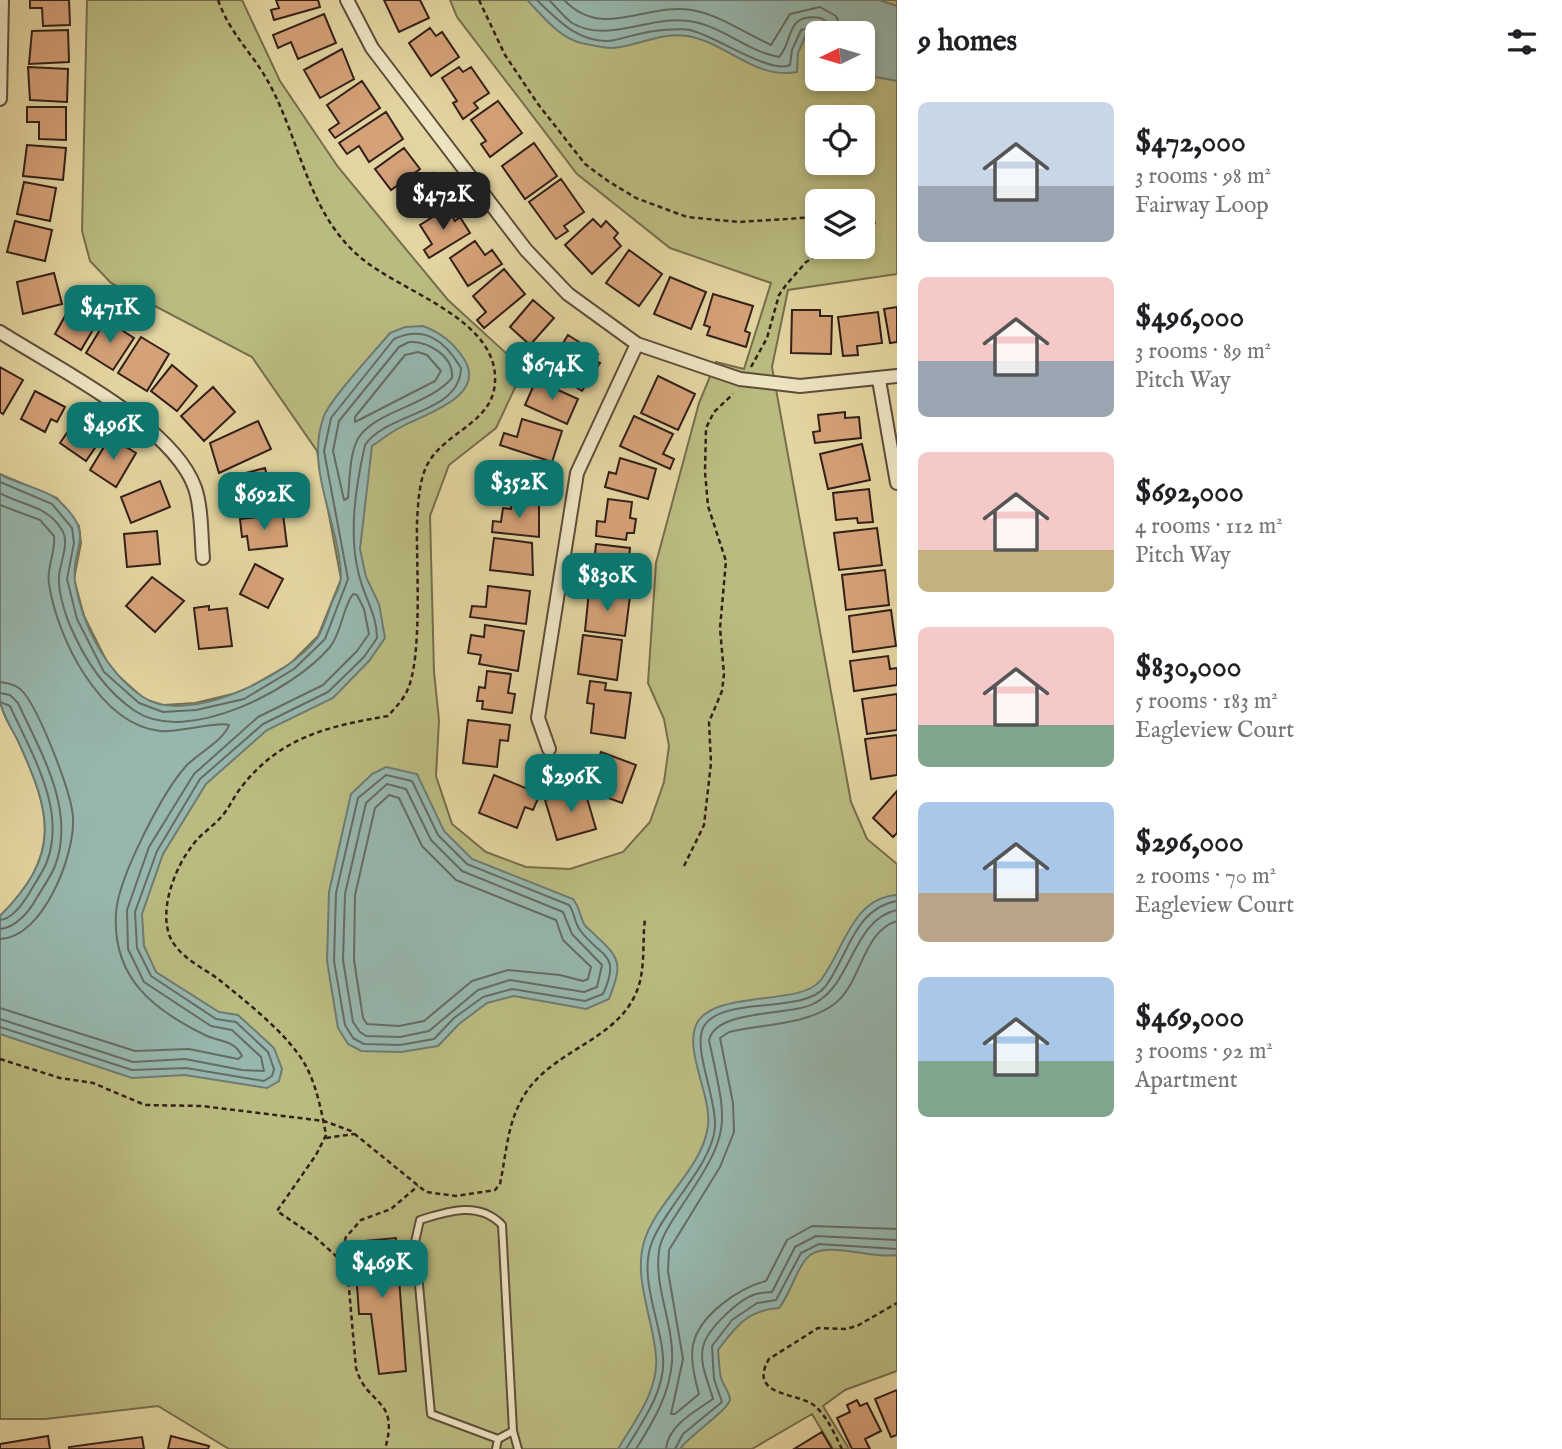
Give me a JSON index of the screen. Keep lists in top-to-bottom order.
{
  "north": "left",
  "page": {
    "heading": "9 homes",
    "list": [
      {
        "name": "$472,000",
        "note": "3 rooms · 98 m² · Fairway Loop"
      },
      {
        "name": "$496,000",
        "note": "3 rooms · 89 m² · Pitch Way"
      },
      {
        "name": "$692,000",
        "note": "4 rooms · 112 m² · Pitch Way"
      },
      {
        "name": "$830,000",
        "note": "5 rooms · 183 m² · Eagleview Court"
      },
      {
        "name": "$296,000",
        "note": "2 rooms · 70 m² · Eagleview Court"
      },
      {
        "name": "$469,000",
        "note": "3 rooms · 92 m² · Apartment"
      }
    ],
    "price": [
      "$472K",
      "$471K",
      "$674K",
      "$496K",
      "$352K",
      "$692K",
      "$830K",
      "$296K",
      "$469K"
    ]
  }
}
